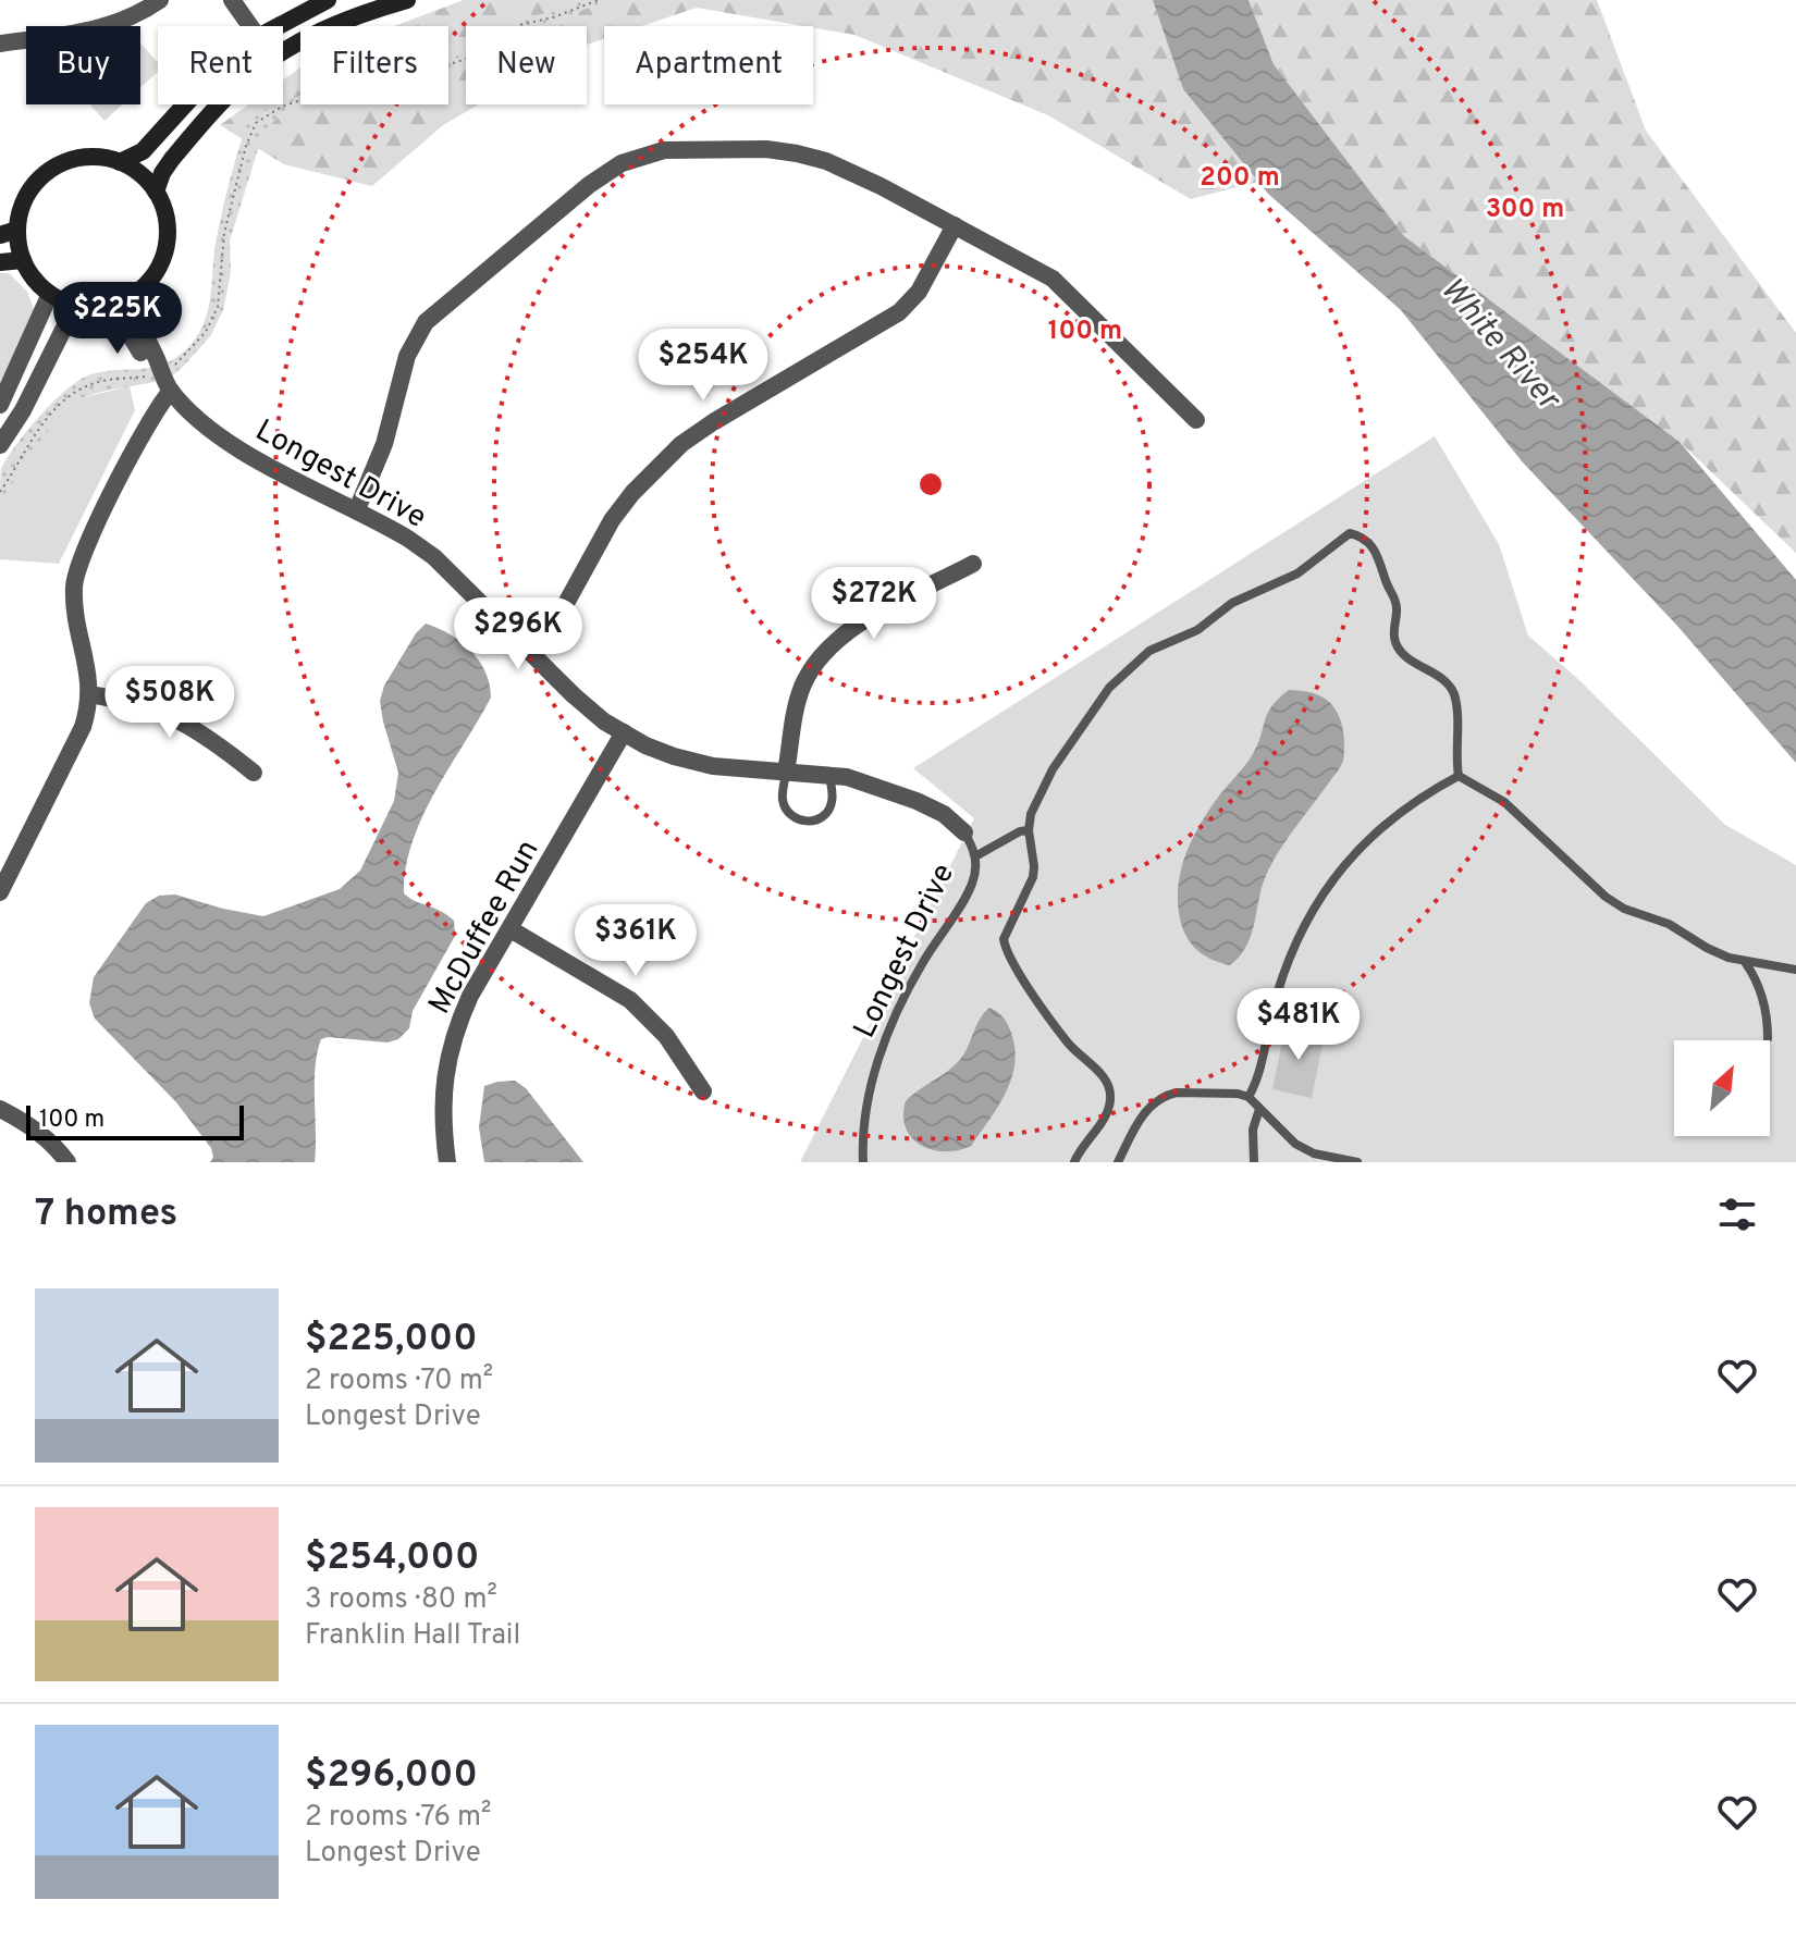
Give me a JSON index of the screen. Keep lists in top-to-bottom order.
{
  "streets": {
    "street": ["Longest Drive", "McDuffee Run"]
  },
  "crossings": [
    ["Longest Drive", "McDuffee Run"]
  ],
  "water": ["White River"],
  "scale_bar": "100 m",
  "north": "top right",
  "page": {
    "chip": [
      "Buy",
      "Rent",
      "Filters",
      "New",
      "Apartment"
    ],
    "price": [
      "$225K",
      "$254K",
      "$272K",
      "$296K",
      "$508K",
      "$361K",
      "$481K"
    ],
    "scale": "100 m",
    "heading": "7 homes",
    "list": [
      {
        "name": "$225,000",
        "note": "2 rooms · 70 m² · Longest Drive"
      },
      {
        "name": "$254,000",
        "note": "3 rooms · 80 m² · Franklin Hall Trail"
      },
      {
        "name": "$296,000",
        "note": "2 rooms · 76 m² · Longest Drive"
      }
    ]
  },
  "rings": ["200 m", "300 m", "100 m"]
}
